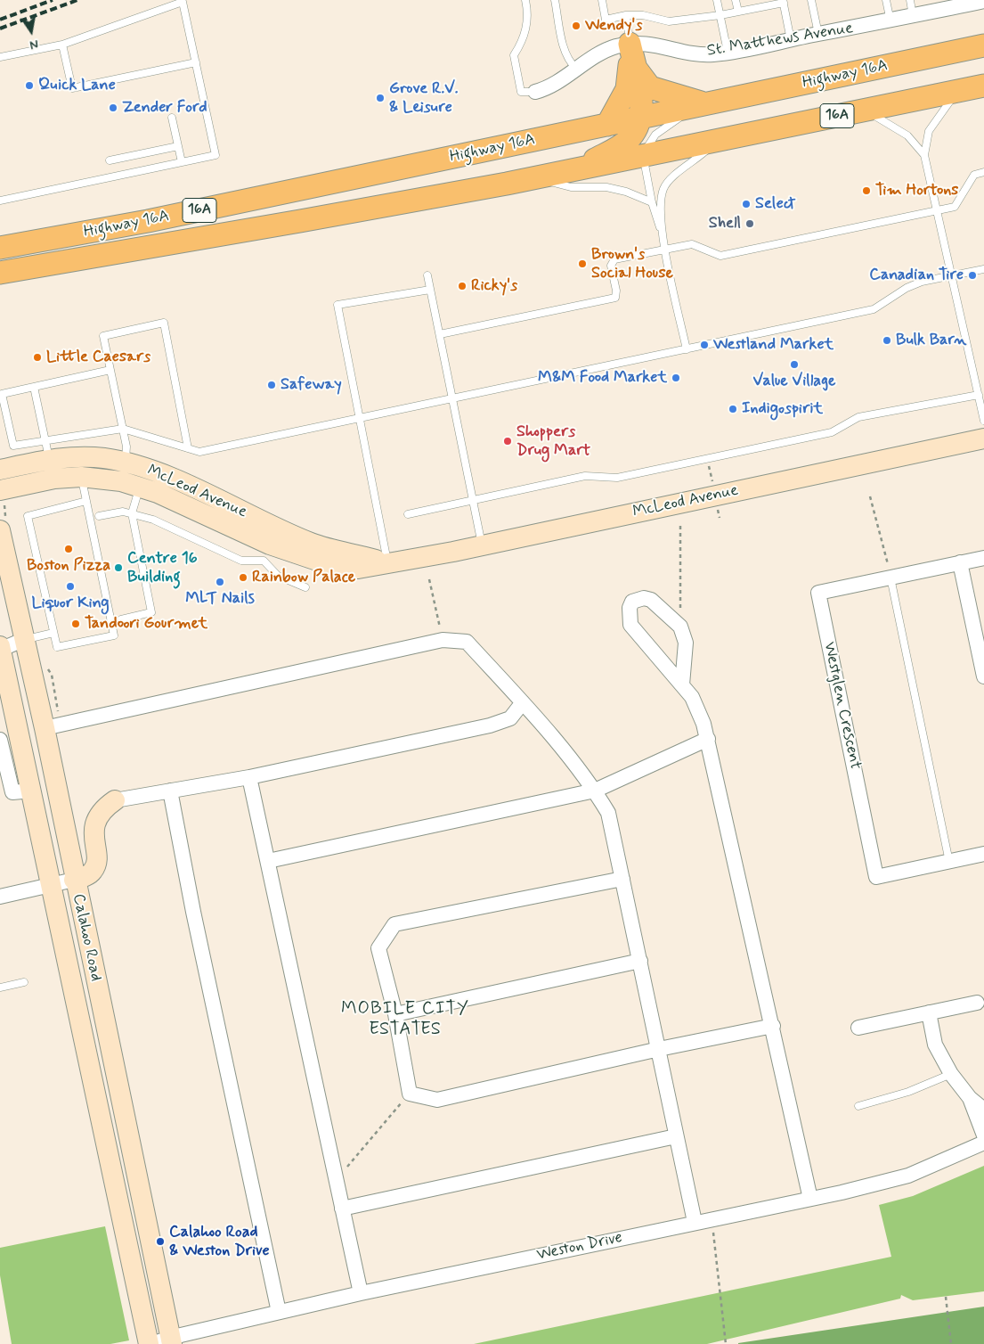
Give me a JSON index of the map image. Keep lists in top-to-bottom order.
{
  "streets": {
    "main road": [
      "Highway 16A",
      "16A",
      "McLeod Avenue",
      "Calahoo Road"
    ],
    "street": ["St. Matthews Avenue", "Westglen Crescent", "Weston Drive"]
  },
  "crossings": [
    ["Calahoo Road", "Weston Drive"]
  ],
  "districts": ["MOBILE CITY ESTATES"],
  "places": [
    "Wendy's",
    "Quick Lane",
    "Grove R.V. & Leisure",
    "Zender Ford",
    "Tim Hortons",
    "Select",
    "Shell",
    "Brown's Social House",
    "Canadian Tire",
    "Ricky's",
    "Bulk Barn",
    "Westland Market",
    "Little Caesars",
    "Value Village",
    "M&M Food Market",
    "Safeway",
    "Indigospirit",
    "Shoppers Drug Mart",
    "Boston Pizza",
    "Centre 16 Building",
    "Rainbow Palace",
    "MLT Nails",
    "Liquor King",
    "Tandoori Gourmet",
    "Calahoo Road & Weston Drive"
  ],
  "north": "bottom"
}
